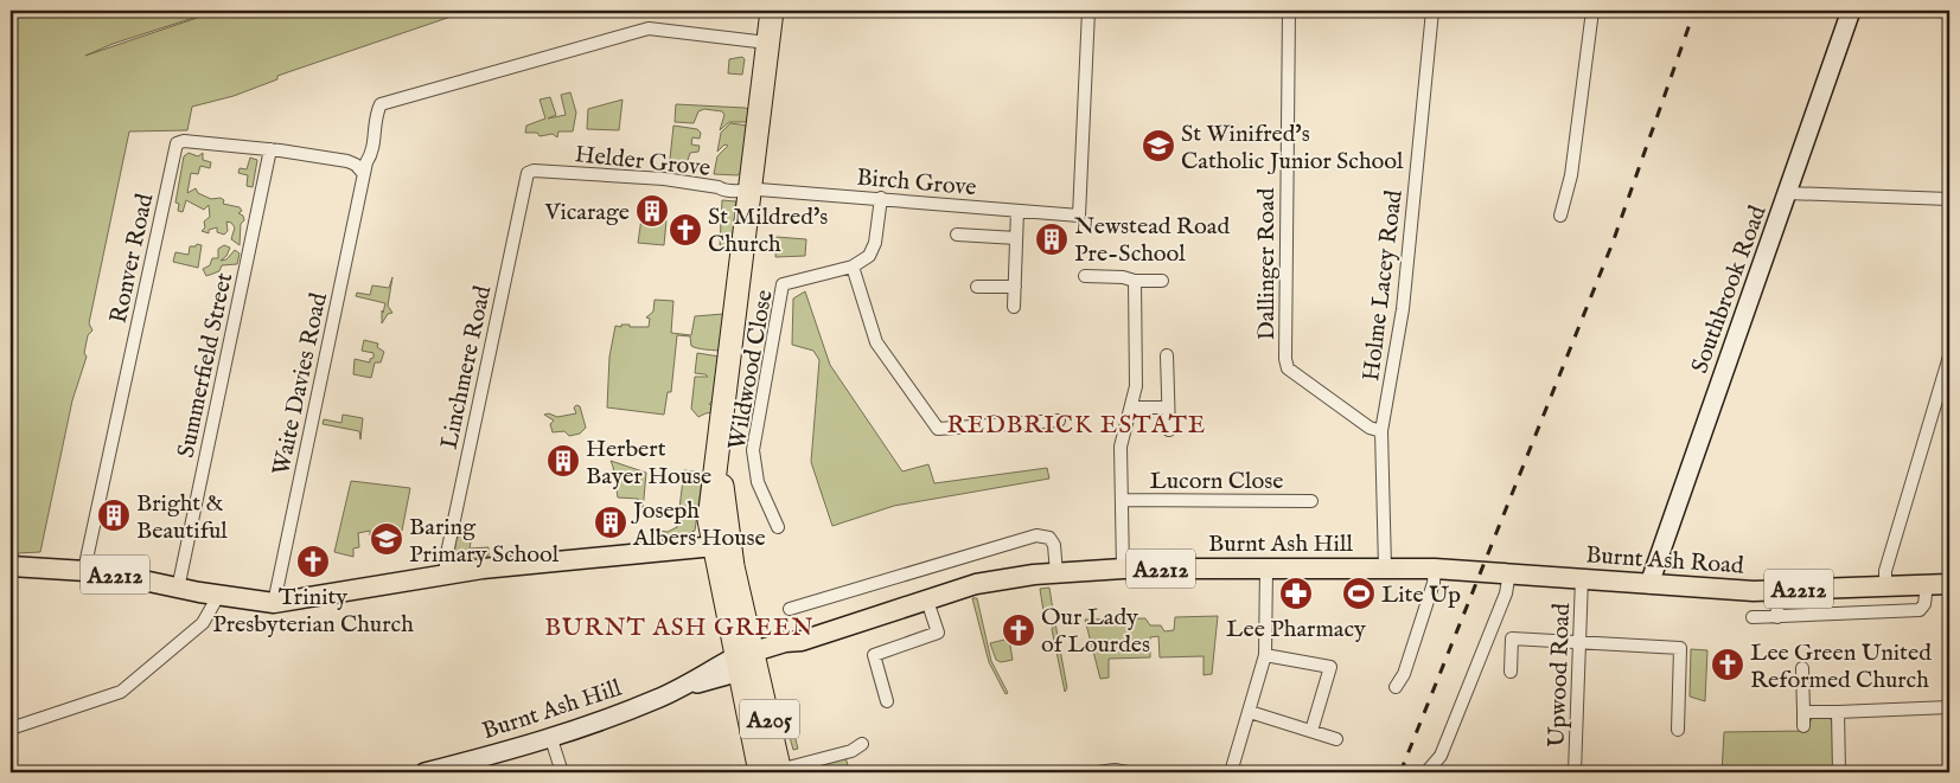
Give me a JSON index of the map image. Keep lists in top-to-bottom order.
{
  "streets": {
    "highway": ["A205"],
    "main road": ["Burnt Ash Hill", "Burnt Ash Road", "A2212"],
    "street": [
      "Helder Grove",
      "Birch Grove",
      "Ronver Road",
      "Dallinger Road",
      "Holme Lacey Road",
      "Southbrook Road",
      "Summerfield Street",
      "Linchmere Road",
      "Wildwood Close",
      "Waite Davies Road",
      "Lucorn Close",
      "Upwood Road"
    ]
  },
  "crossings": [
    ["Helder Grove", "Birch Grove"],
    ["Helder Grove", "Linchmere Road"],
    ["Helder Grove", "A205"],
    ["Birch Grove", "A205"],
    ["Ronver Road", "Summerfield Street"],
    ["Ronver Road", "Waite Davies Road"],
    ["Ronver Road", "A2212"],
    ["Dallinger Road", "Holme Lacey Road"],
    ["Holme Lacey Road", "Burnt Ash Hill"],
    ["Southbrook Road", "Burnt Ash Road"],
    ["Summerfield Street", "A2212"],
    ["Linchmere Road", "A2212"],
    ["Waite Davies Road", "A2212"],
    ["Waite Davies Road", "A205"],
    ["Burnt Ash Hill", "Burnt Ash Road"],
    ["Burnt Ash Hill", "A205"],
    ["Burnt Ash Road", "Upwood Road"],
    ["A2212", "A205"]
  ],
  "districts": ["REDBRICK ESTATE", "BURNT ASH GREEN"],
  "places": {
    "school or university": ["St Winifred's Catholic Junior School", "Baring Primary School"],
    "building": [
      "Vicarage",
      "Newstead Road Pre-School",
      "Herbert Bayer House",
      "Bright & Beautiful",
      "Joseph Albers House"
    ],
    "church": [
      "St Mildred's Church",
      "Trinity Presbyterian Church",
      "Our Lady of Lourdes",
      "Lee Green United Reformed Church"
    ],
    "pharmacy": ["Lee Pharmacy"],
    "sports": ["Lite Up"]
  }
}
